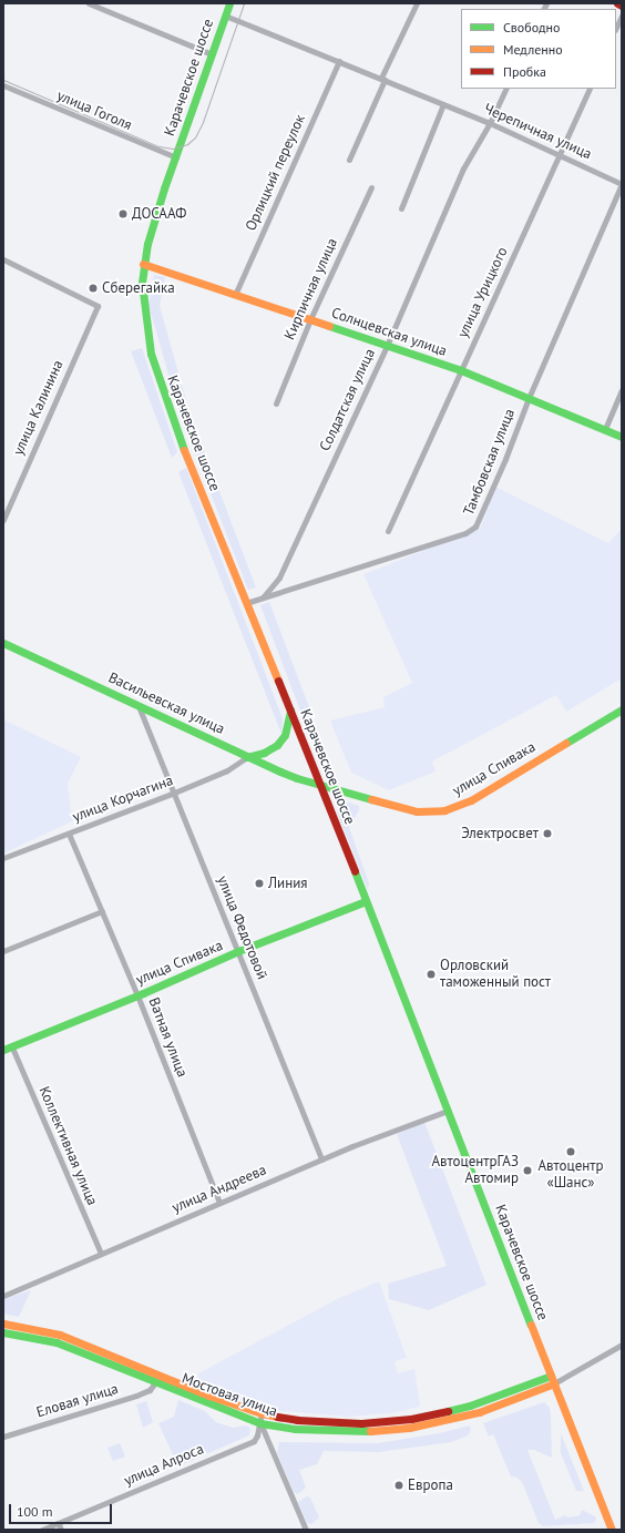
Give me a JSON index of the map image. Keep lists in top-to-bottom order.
{
  "streets": {
    "main road": [
      "Карачевское шоссе",
      "Солнцевская улица",
      "Васильевская улица",
      "улица Спивака",
      "Мостовая улица"
    ],
    "street": [
      "улица Гоголя",
      "Черепичная улица",
      "Орлицкий переулок",
      "Кирпичная улица",
      "улица Урицкого",
      "Солдатская улица",
      "улица Калинина",
      "Тамбовская улица",
      "улица Корчагина",
      "улица Федотовой",
      "Ватная улица",
      "Коллективная улица",
      "улица Андреева",
      "Еловая улица",
      "улица Алроса"
    ]
  },
  "crossings": [
    ["Карачевское шоссе", "улица Гоголя"],
    ["Карачевское шоссе", "Черепичная улица"],
    ["Карачевское шоссе", "Солнцевская улица"],
    ["Карачевское шоссе", "Тамбовская улица"],
    ["Карачевское шоссе", "Васильевская улица"],
    ["Карачевское шоссе", "улица Спивака"],
    ["Карачевское шоссе", "улица Андреева"],
    ["Карачевское шоссе", "Мостовая улица"],
    ["Черепичная улица", "Орлицкий переулок"],
    ["Черепичная улица", "улица Урицкого"],
    ["Черепичная улица", "Солдатская улица"],
    ["Черепичная улица", "Тамбовская улица"],
    ["Орлицкий переулок", "Солнцевская улица"],
    ["Кирпичная улица", "Солнцевская улица"],
    ["улица Урицкого", "Солнцевская улица"],
    ["Солнцевская улица", "Солдатская улица"],
    ["Солнцевская улица", "Тамбовская улица"],
    ["Солдатская улица", "Тамбовская улица"],
    ["Васильевская улица", "улица Спивака"],
    ["Васильевская улица", "улица Корчагина"],
    ["Васильевская улица", "улица Федотовой"],
    ["улица Спивака", "улица Федотовой"],
    ["улица Спивака", "Ватная улица"],
    ["улица Спивака", "Коллективная улица"],
    ["улица Корчагина", "улица Федотовой"],
    ["улица Корчагина", "Ватная улица"],
    ["улица Федотовой", "улица Андреева"],
    ["Ватная улица", "улица Андреева"],
    ["Коллективная улица", "улица Андреева"],
    ["Мостовая улица", "Еловая улица"],
    ["Мостовая улица", "улица Алроса"]
  ],
  "places": [
    "ДОСААФ",
    "Сберегайка",
    "Электросвет",
    "Линия",
    "Орловский таможенный пост",
    "Автоцентр «Шанс»",
    "АвтоцентрГАЗ Автомир",
    "Европа"
  ],
  "legend": ["Свободно", "Медленно", "Пробка"],
  "scale_bar": "100 m"
}
